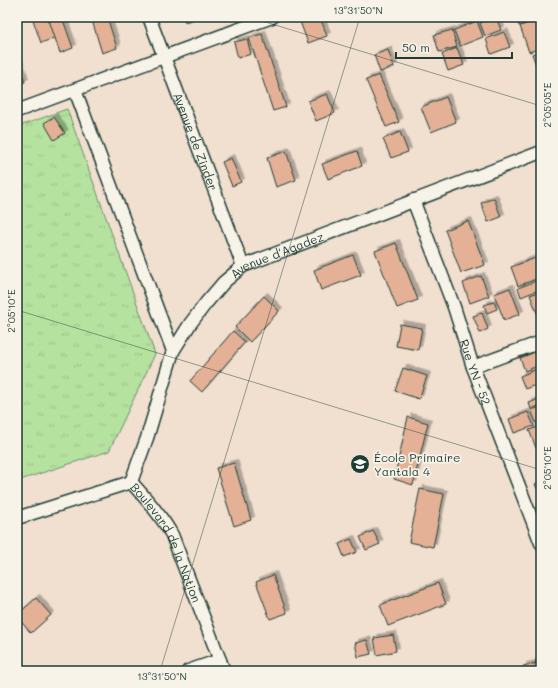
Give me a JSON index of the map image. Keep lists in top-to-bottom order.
{
  "streets": {
    "street": [
      "Avenue de Zinder",
      "Avenue d'Agadez",
      "Rue YN - 52",
      "Boulevard de la Nation"
    ]
  },
  "crossings": [
    ["Avenue de Zinder", "Avenue d'Agadez"],
    ["Avenue d'Agadez", "Rue YN - 52"],
    ["Avenue d'Agadez", "Boulevard de la Nation"]
  ],
  "places": {
    "school or university": ["École Primaire Yantala 4"]
  },
  "scale_bar": "50 m",
  "coordinates": ["13°31'50\"N", "2°05'05\"E", "2°05'10\"E"]
}
